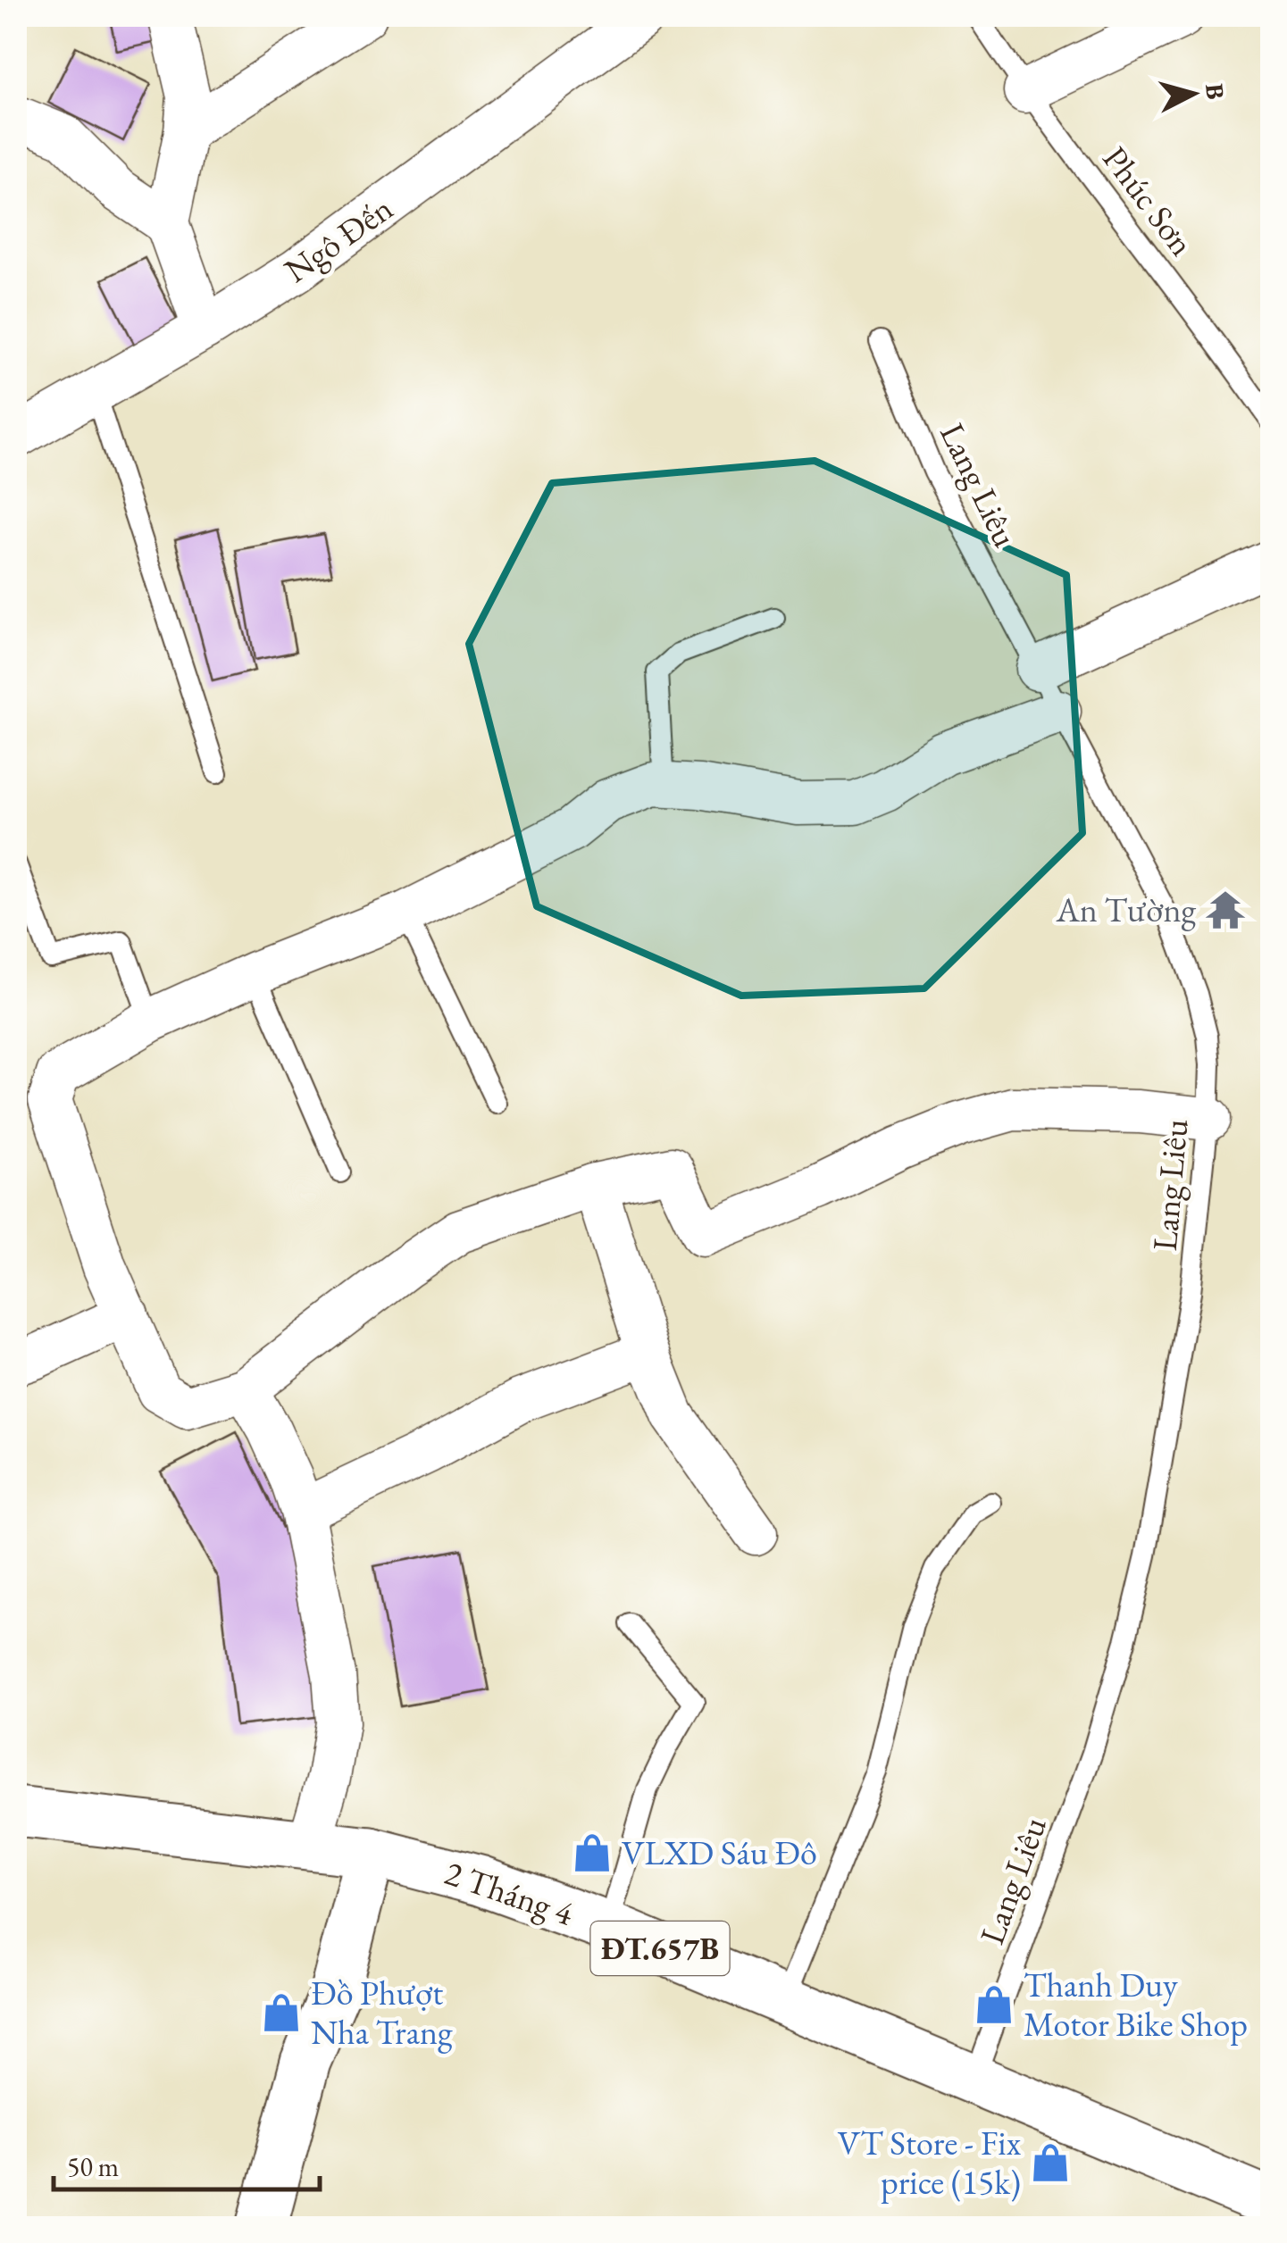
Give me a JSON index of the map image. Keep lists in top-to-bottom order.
{
  "streets": {
    "main road": ["2 Tháng 4", "ĐT.657B"],
    "street": ["Ngô Đến"],
    "lane": ["Phúc Sơn", "Lang Liêu"]
  },
  "crossings": [
    ["Lang Liêu", "2 Tháng 4"]
  ],
  "places": {
    "temple": ["An Tường"],
    "shop": [
      "VLXD Sáu Đô",
      "Thanh Duy Motor Bike Shop",
      "Đồ Phượt Nha Trang",
      "VT Store - Fix price (15k)"
    ]
  },
  "scale_bar": "50 m",
  "north": "right"
}
